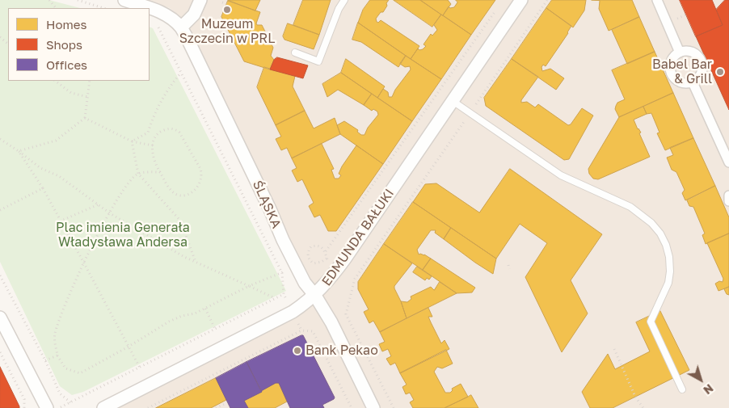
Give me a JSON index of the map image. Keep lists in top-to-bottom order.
{
  "streets": {
    "street": ["ŚLĄSKA", "EDMUNDA BAŁUKI"]
  },
  "crossings": [
    ["ŚLĄSKA", "EDMUNDA BAŁUKI"]
  ],
  "parks": ["Plac imienia Generała Władysława Andersa"],
  "places": ["Muzeum Szczecin w PRL", "Babel Bar & Grill", "Bank Pekao"],
  "legend": ["Homes", "Shops", "Offices"],
  "north": "bottom right"
}
